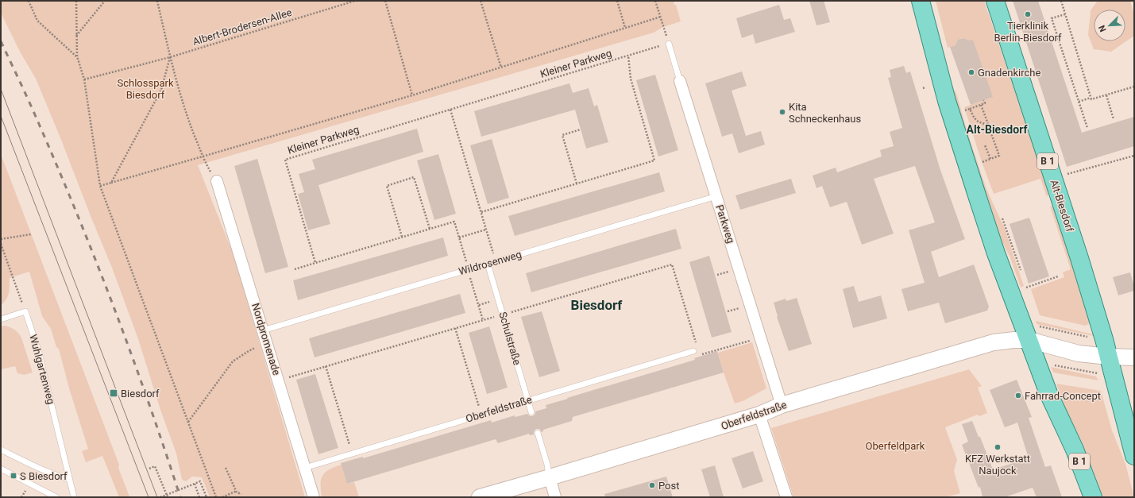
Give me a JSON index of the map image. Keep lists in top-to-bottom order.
{
  "streets": {
    "main road": ["B 1", "Alt-Biesdorf"],
    "street": ["Parkweg", "Nordpromenade", "Oberfeldstraße"],
    "lane": ["Wildrosenweg", "Schulstraße", "Wuhlgartenweg"],
    "path": ["Albert-Brodersen-Allee", "Kleiner Parkweg"]
  },
  "crossings": [
    ["Kleiner Parkweg", "Parkweg"],
    ["B 1", "Oberfeldstraße"],
    ["Parkweg", "Wildrosenweg"],
    ["Parkweg", "Oberfeldstraße"],
    ["Wildrosenweg", "Schulstraße"],
    ["Wildrosenweg", "Nordpromenade"],
    ["Schulstraße", "Oberfeldstraße"],
    ["Nordpromenade", "Oberfeldstraße"]
  ],
  "districts": ["Alt-Biesdorf", "Biesdorf"],
  "parks": ["Schlosspark Biesdorf", "Oberfeldpark"],
  "places": {
    "other": [
      "Tierklinik Berlin-Biesdorf",
      "Gnadenkirche",
      "Kita Schneckenhaus",
      "Fahrrad-Concept",
      "KFZ Werkstatt Naujock",
      "Post"
    ],
    "transit": ["Biesdorf", "S Biesdorf"]
  },
  "north": "bottom left"
}
